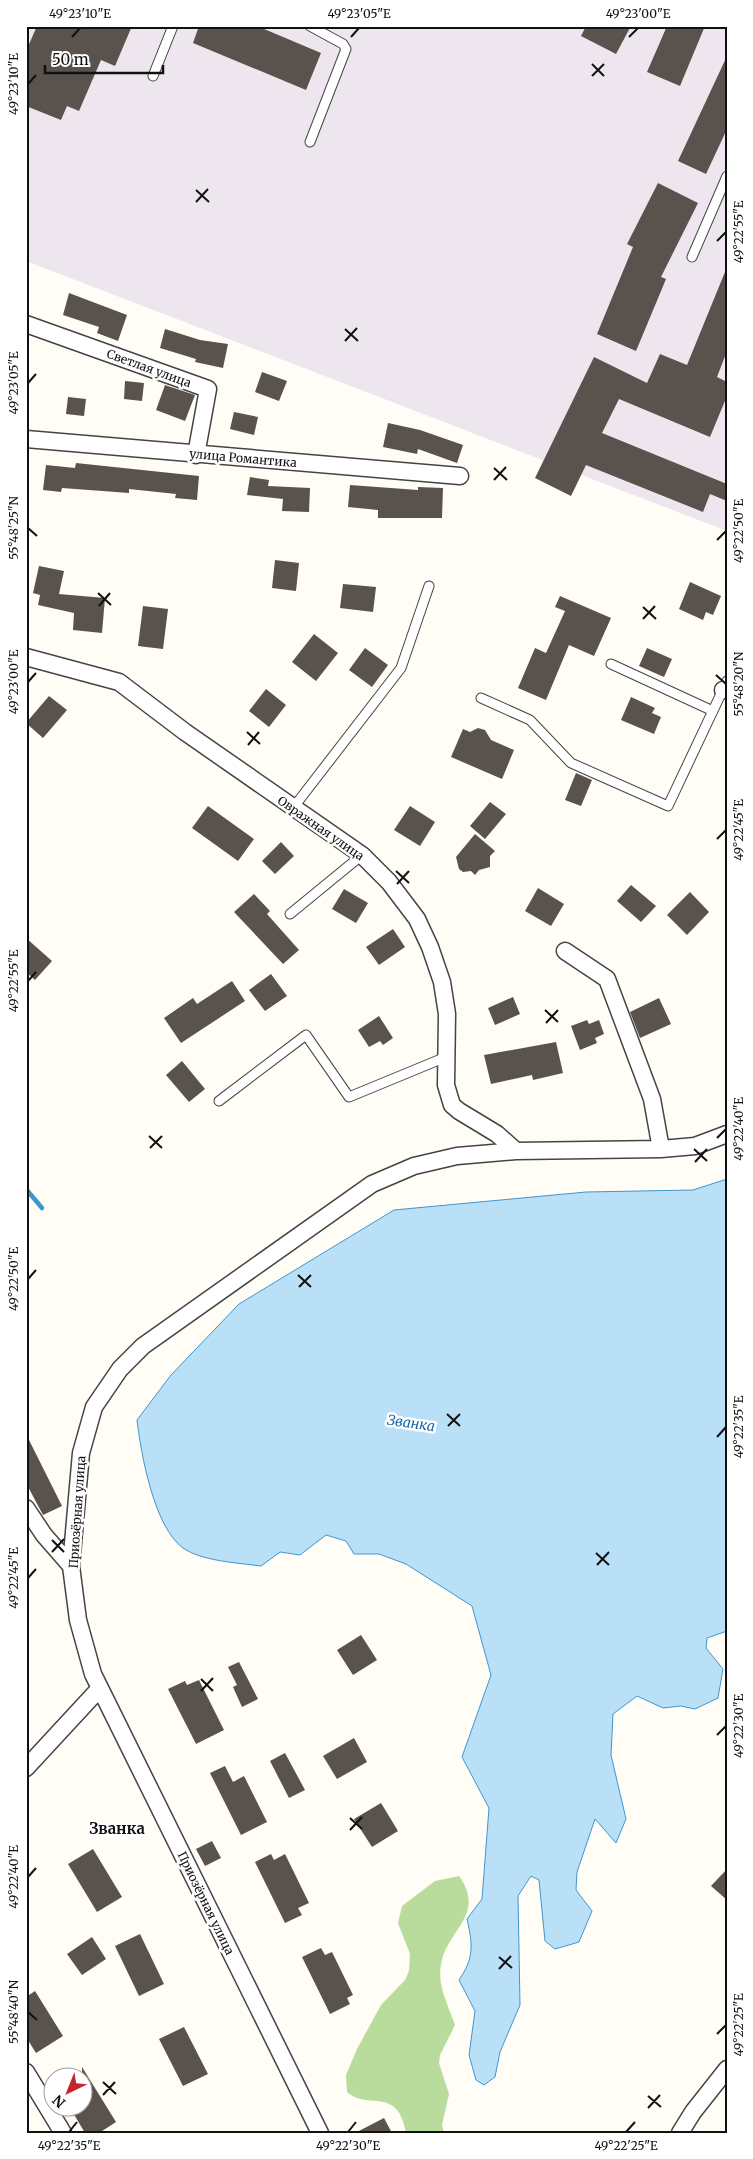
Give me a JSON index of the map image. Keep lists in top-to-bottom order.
{
  "streets": {
    "street": [
      "Светлая улица",
      "улица Романтика",
      "Овражная улица",
      "Приозёрная улица"
    ]
  },
  "crossings": [
    ["Светлая улица", "улица Романтика"],
    ["Овражная улица", "Приозёрная улица"]
  ],
  "districts": ["Званка"],
  "water": ["Званка"],
  "scale_bar": "50 m",
  "north": "bottom left",
  "coordinates": [
    "49°23'10\"E",
    "49°23'05\"E",
    "49°23'00\"E",
    "49°22'55\"E",
    "55°48'25\"N",
    "49°22'50\"E",
    "55°48'20\"N",
    "49°22'45\"E",
    "49°22'40\"E",
    "49°22'35\"E",
    "49°22'30\"E",
    "55°48'40\"N",
    "49°22'25\"E"
  ]
}
